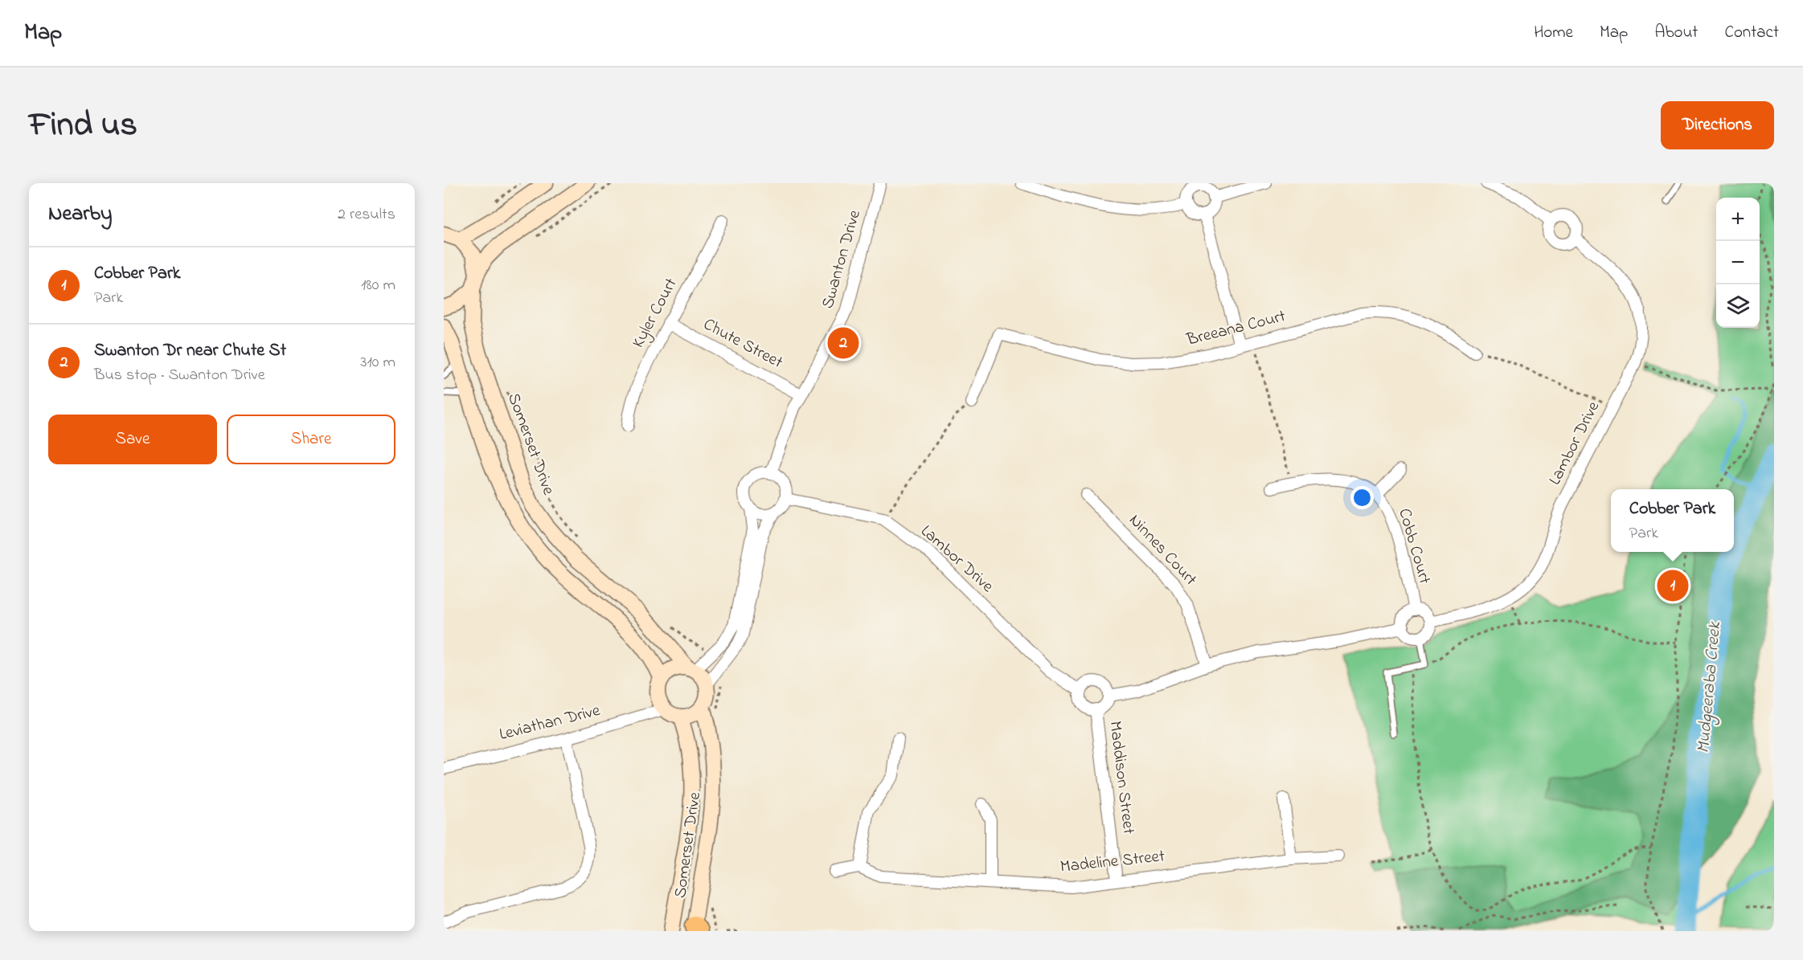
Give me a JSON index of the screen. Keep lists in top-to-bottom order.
{
  "streets": {
    "main road": ["Somerset Drive"],
    "street": [
      "Swanton Drive",
      "Kyler Court",
      "Breeana Court",
      "Chute Street",
      "Lambor Drive",
      "Cobb Court",
      "Ninnes Court",
      "Leviathan Drive",
      "Maddison Street",
      "Madeline Street"
    ]
  },
  "crossings": [
    ["Swanton Drive", "Chute Street"],
    ["Swanton Drive", "Lambor Drive"],
    ["Kyler Court", "Chute Street"],
    ["Lambor Drive", "Cobb Court"],
    ["Lambor Drive", "Maddison Street"],
    ["Somerset Drive", "Leviathan Drive"],
    ["Maddison Street", "Madeline Street"]
  ],
  "water": ["Mudgeeraba Creek"],
  "page": {
    "header": "Map",
    "nav": [
      "Home",
      "Map",
      "About",
      "Contact"
    ],
    "title": "Find us",
    "buttons": [
      "Directions",
      ["Save", "Share"]
    ],
    "heading": ["Nearby", "2 results"],
    "map_buttons": ["+", "−"],
    "list": [
      {
        "mark": "1",
        "name": "Cobber Park",
        "note": "Park",
        "value": "180 m"
      },
      {
        "mark": "2",
        "name": "Swanton Dr near Chute St",
        "note": "Bus stop · Swanton Drive",
        "value": "310 m"
      }
    ],
    "pins": ["2", "1"],
    "popup": ["Cobber Park", "Park"]
  }
}
